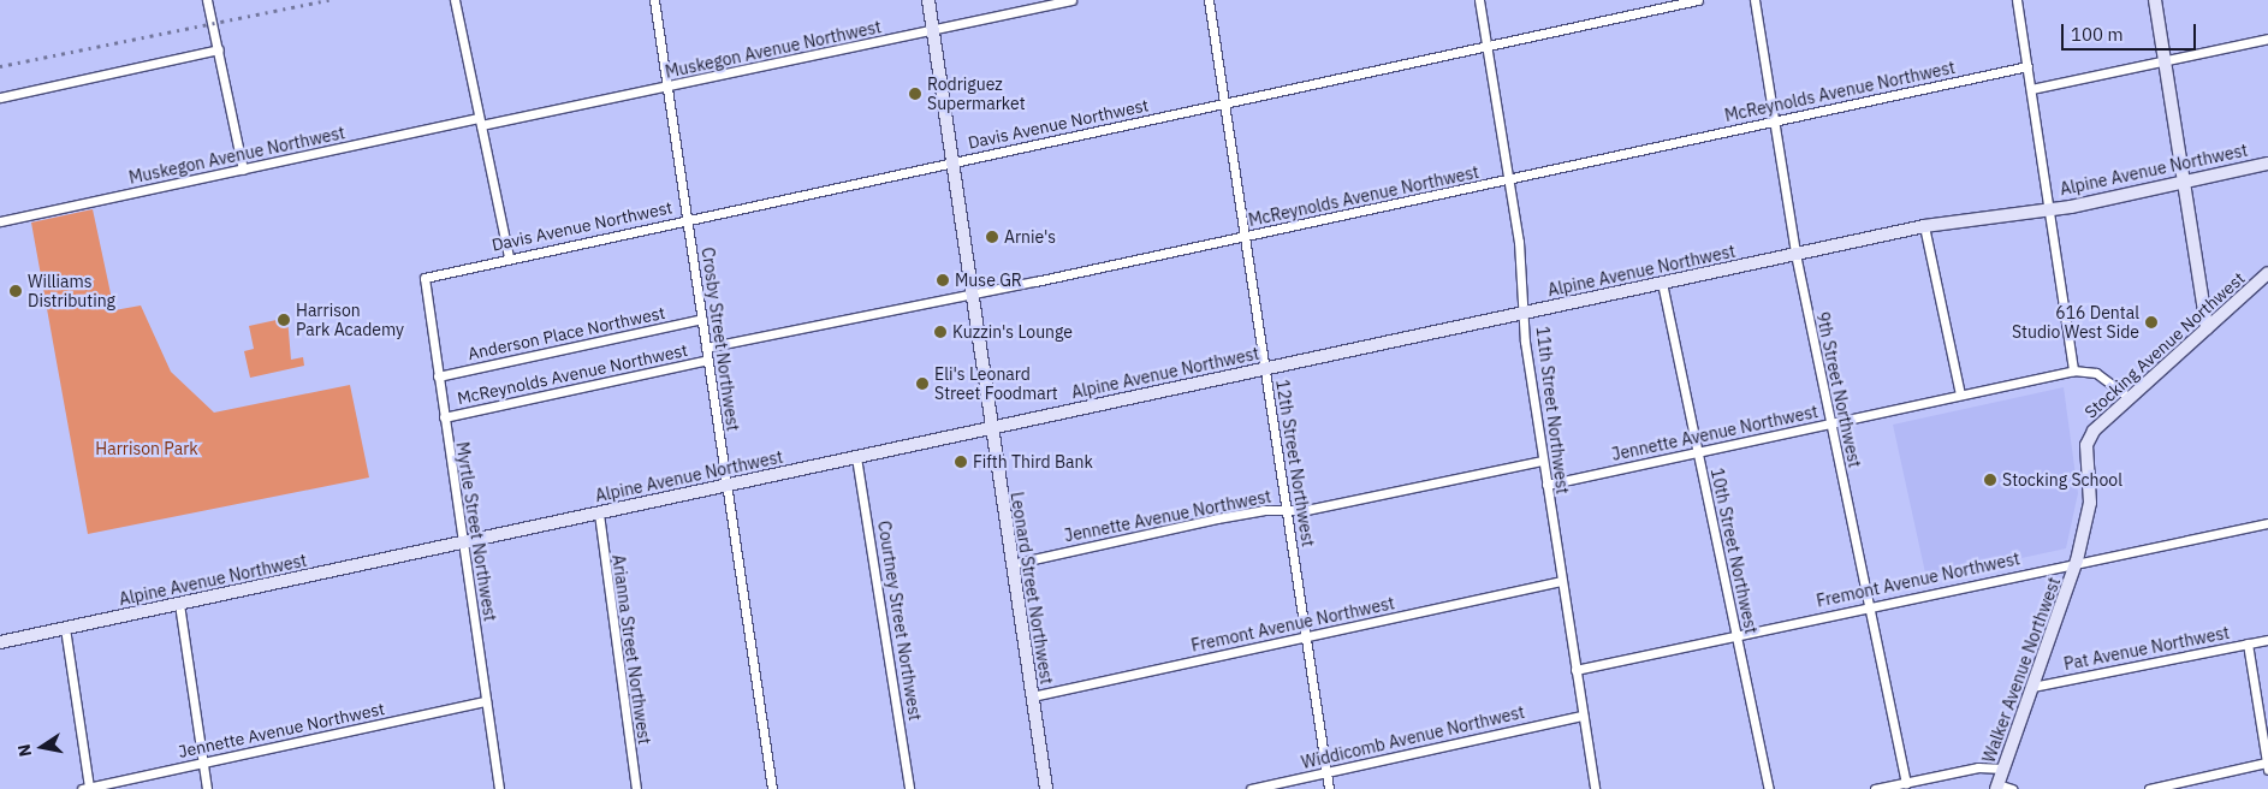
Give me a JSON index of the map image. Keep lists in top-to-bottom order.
{
  "streets": {
    "main road": [
      "Alpine Avenue Northwest",
      "Stocking Avenue Northwest",
      "Leonard Street Northwest",
      "Walker Avenue Northwest"
    ],
    "street": [
      "Muskegon Avenue Northwest",
      "McReynolds Avenue Northwest",
      "Davis Avenue Northwest",
      "Anderson Place Northwest",
      "Crosby Street Northwest",
      "9th Street Northwest",
      "11th Street Northwest",
      "Jennette Avenue Northwest",
      "12th Street Northwest",
      "Myrtle Street Northwest",
      "10th Street Northwest",
      "Fremont Avenue Northwest",
      "Courtney Street Northwest",
      "Pat Avenue Northwest",
      "Arianna Street Northwest",
      "Widdicomb Avenue Northwest"
    ]
  },
  "crossings": [
    ["Muskegon Avenue Northwest", "Crosby Street Northwest"],
    ["Muskegon Avenue Northwest", "Leonard Street Northwest"],
    ["McReynolds Avenue Northwest", "Crosby Street Northwest"],
    ["McReynolds Avenue Northwest", "9th Street Northwest"],
    ["McReynolds Avenue Northwest", "11th Street Northwest"],
    ["McReynolds Avenue Northwest", "12th Street Northwest"],
    ["McReynolds Avenue Northwest", "Myrtle Street Northwest"],
    ["McReynolds Avenue Northwest", "Leonard Street Northwest"],
    ["Davis Avenue Northwest", "Crosby Street Northwest"],
    ["Davis Avenue Northwest", "11th Street Northwest"],
    ["Davis Avenue Northwest", "12th Street Northwest"],
    ["Davis Avenue Northwest", "Myrtle Street Northwest"],
    ["Davis Avenue Northwest", "Leonard Street Northwest"],
    ["Alpine Avenue Northwest", "Crosby Street Northwest"],
    ["Alpine Avenue Northwest", "9th Street Northwest"],
    ["Alpine Avenue Northwest", "11th Street Northwest"],
    ["Alpine Avenue Northwest", "12th Street Northwest"],
    ["Alpine Avenue Northwest", "Myrtle Street Northwest"],
    ["Alpine Avenue Northwest", "10th Street Northwest"],
    ["Alpine Avenue Northwest", "Leonard Street Northwest"],
    ["Alpine Avenue Northwest", "Courtney Street Northwest"],
    ["Alpine Avenue Northwest", "Arianna Street Northwest"],
    ["Anderson Place Northwest", "Crosby Street Northwest"],
    ["Anderson Place Northwest", "Myrtle Street Northwest"],
    ["Stocking Avenue Northwest", "Jennette Avenue Northwest"],
    ["Stocking Avenue Northwest", "Walker Avenue Northwest"],
    ["9th Street Northwest", "Jennette Avenue Northwest"],
    ["9th Street Northwest", "Fremont Avenue Northwest"],
    ["11th Street Northwest", "Jennette Avenue Northwest"],
    ["11th Street Northwest", "Fremont Avenue Northwest"],
    ["11th Street Northwest", "Widdicomb Avenue Northwest"],
    ["Jennette Avenue Northwest", "12th Street Northwest"],
    ["Jennette Avenue Northwest", "Myrtle Street Northwest"],
    ["Jennette Avenue Northwest", "10th Street Northwest"],
    ["Jennette Avenue Northwest", "Leonard Street Northwest"],
    ["12th Street Northwest", "Fremont Avenue Northwest"],
    ["12th Street Northwest", "Widdicomb Avenue Northwest"],
    ["10th Street Northwest", "Fremont Avenue Northwest"],
    ["Fremont Avenue Northwest", "Leonard Street Northwest"],
    ["Fremont Avenue Northwest", "Walker Avenue Northwest"],
    ["Pat Avenue Northwest", "Walker Avenue Northwest"]
  ],
  "parks": ["Harrison Park"],
  "places": [
    "Rodriguez Supermarket",
    "Arnie's",
    "Muse GR",
    "Williams Distributing",
    "Harrison Park Academy",
    "616 Dental Studio West Side",
    "Kuzzin's Lounge",
    "Eli's Leonard Street Foodmart",
    "Fifth Third Bank",
    "Stocking School"
  ],
  "scale_bar": "100 m",
  "north": "left"
}
